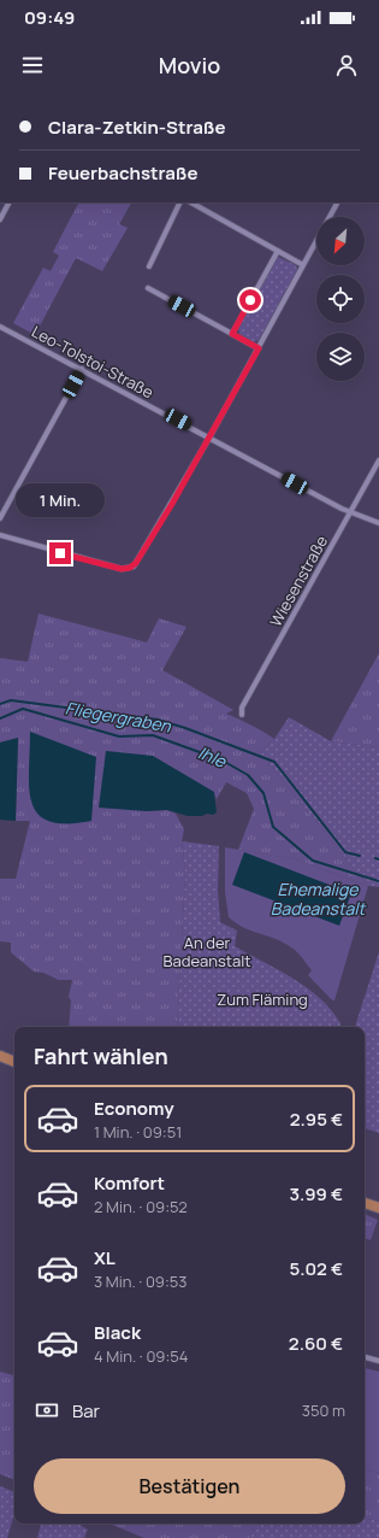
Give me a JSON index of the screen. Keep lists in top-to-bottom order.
{
  "streets": {
    "street": ["Leo-Tolstoi-Straße", "Wiesenstraße"]
  },
  "crossings": [
    ["Leo-Tolstoi-Straße", "Wiesenstraße"]
  ],
  "water": ["Fliegergraben", "Ihle", "Ehemalige Badeanstalt"],
  "parks": ["An der Badeanstalt", "Zum Fläming"],
  "north": "bottom left",
  "page": {
    "status": "09:49",
    "header": "Movio",
    "banner": ["Clara-Zetkin-Straße", "Feuerbachstraße"],
    "bubble": "1 Min.",
    "heading": "Fahrt wählen",
    "list": [
      {
        "name": "Economy",
        "note": "1 Min. · 09:51",
        "value": "2.95 €"
      },
      {
        "name": "Komfort",
        "note": "2 Min. · 09:52",
        "value": "3.99 €"
      },
      {
        "name": "XL",
        "note": "3 Min. · 09:53",
        "value": "5.02 €"
      },
      {
        "name": "Black",
        "note": "4 Min. · 09:54",
        "value": "2.60 €"
      }
    ],
    "pay": ["Bar", "350 m"],
    "buttons": "Bestätigen"
  }
}
